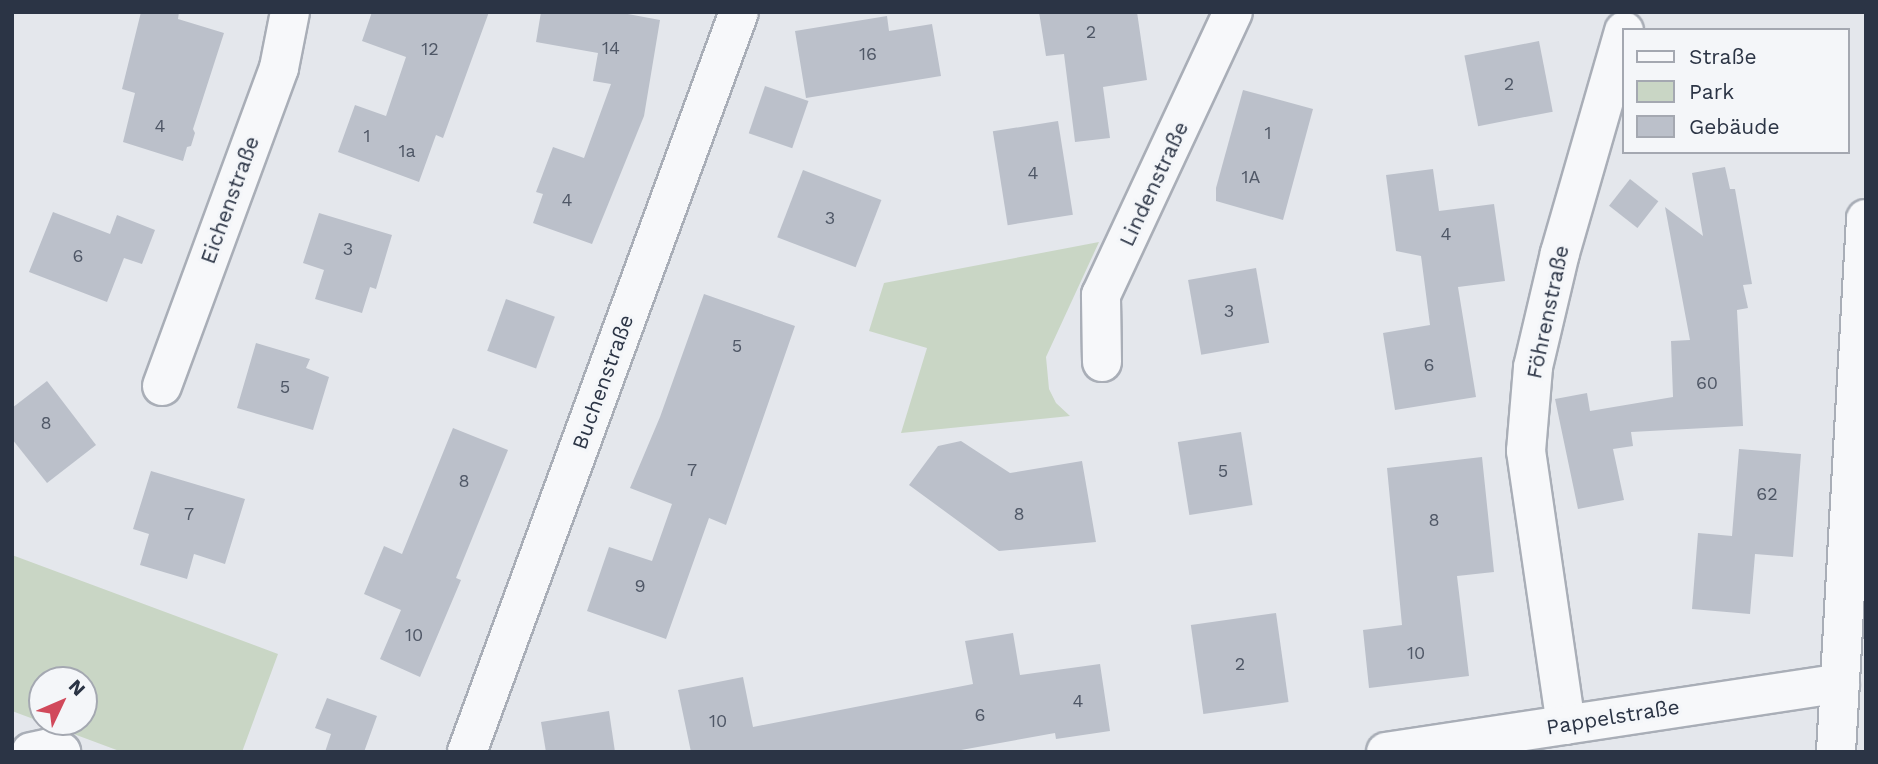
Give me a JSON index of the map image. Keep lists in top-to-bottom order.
{
  "streets": {
    "street": [
      "Lindenstraße",
      "Eichenstraße",
      "Föhrenstraße",
      "Buchenstraße",
      "Pappelstraße"
    ]
  },
  "crossings": [
    ["Föhrenstraße", "Pappelstraße"]
  ],
  "house_numbers": [
    "2",
    "14",
    "12",
    "16",
    "2",
    "4",
    "1",
    "1",
    "1a",
    "4",
    "1A",
    "4",
    "3",
    "4",
    "3",
    "6",
    "3",
    "5",
    "6",
    "60",
    "5",
    "8",
    "7",
    "5",
    "8",
    "62",
    "7",
    "8",
    "8",
    "9",
    "10",
    "10",
    "2",
    "4",
    "6",
    "10"
  ],
  "legend": ["Straße", "Park", "Gebäude"],
  "north": "top right"
}
